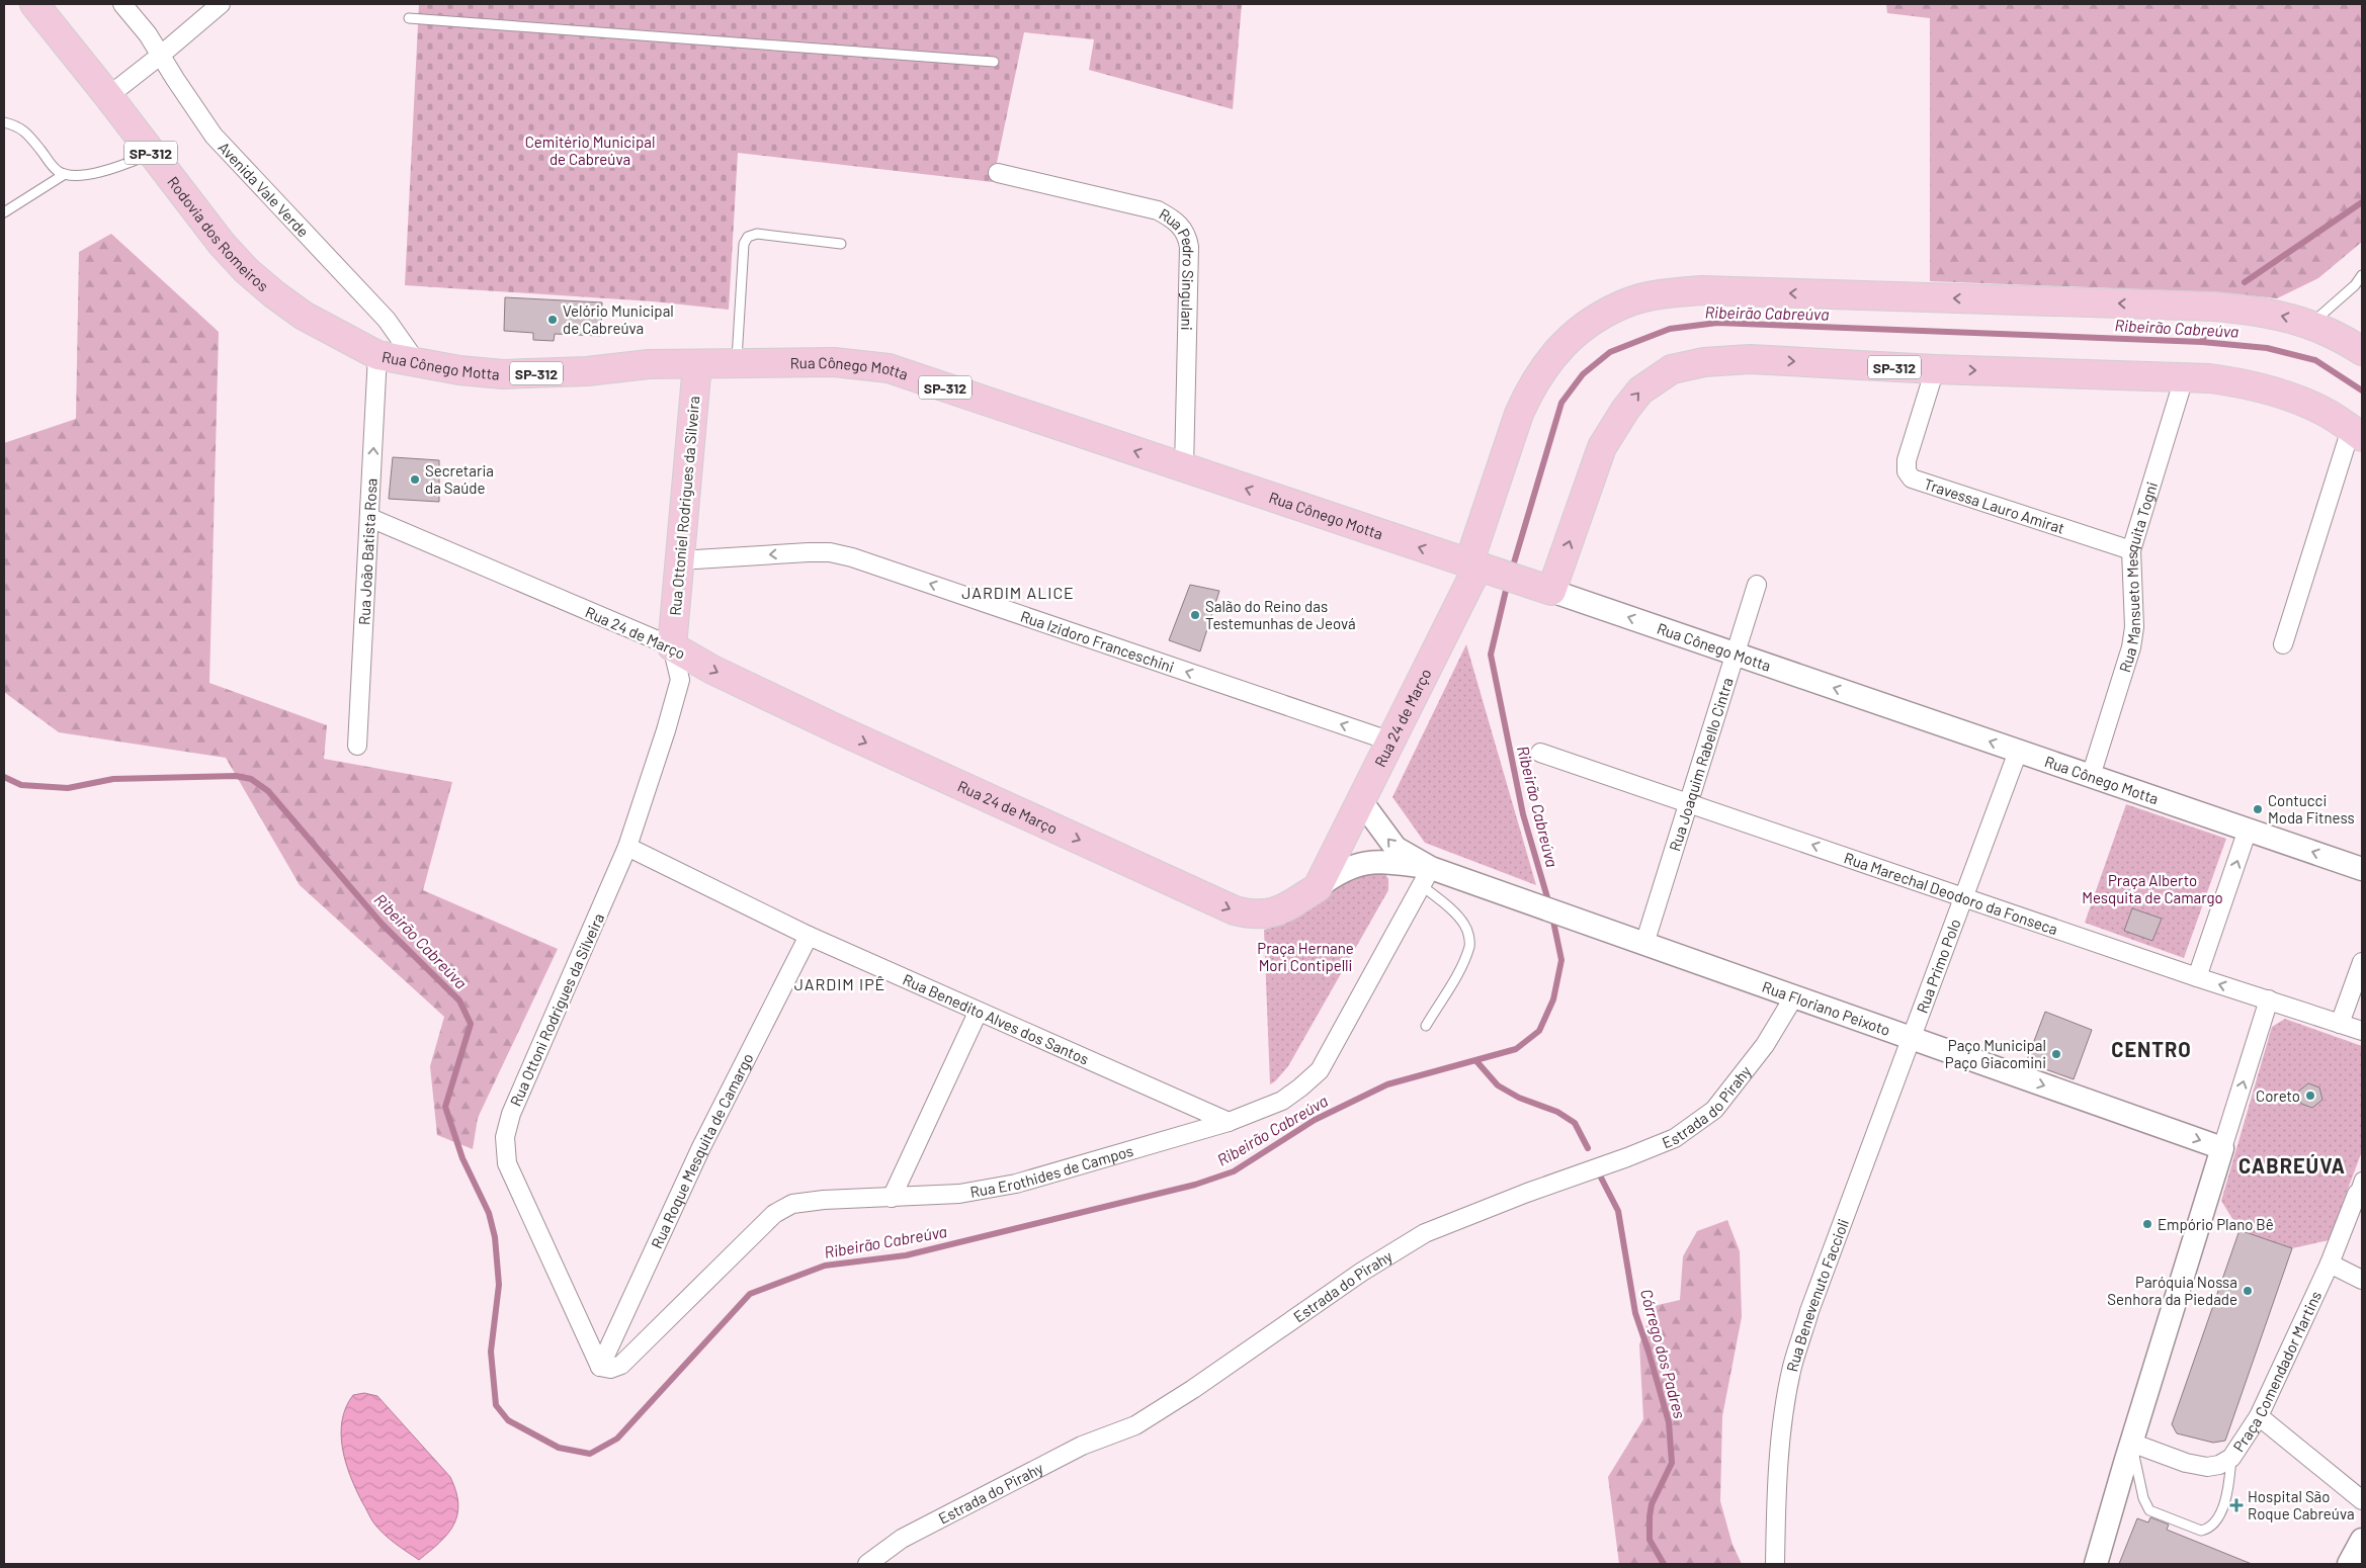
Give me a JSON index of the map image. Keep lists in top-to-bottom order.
{
  "streets": {
    "main road": [
      "SP-312",
      "Rodovia dos Romeiros",
      "Rua Cônego Motta",
      "Rua Ottoniel Rodrigues da Silveira",
      "Rua 24 de Março"
    ],
    "street": [
      "Avenida Vale Verde",
      "Rua Pedro Singulani",
      "Travessa Lauro Amirat",
      "Rua João Batista Rosa",
      "Rua Mansueto Mesquita Togni",
      "Rua Izidoro Franceschini",
      "Rua Joaquim Rabello Cintra",
      "Rua Marechal Deodoro da Fonseca",
      "Rua Primo Polo",
      "Rua Floriano Peixoto",
      "Rua Ottoni Rodrigues da Silveira",
      "Rua Benedito Alves dos Santos",
      "Estrada do Pirahy",
      "Rua Roque Mesquita de Camargo",
      "Rua Erothides de Campos",
      "Rua Benevenuto Faccioli",
      "Praça Comendador Martins"
    ]
  },
  "crossings": [
    ["SP-312", "Rua Cônego Motta"],
    ["SP-312", "Travessa Lauro Amirat"],
    ["SP-312", "Rua Mansueto Mesquita Togni"],
    ["Avenida Vale Verde", "Rua Cônego Motta"],
    ["Rodovia dos Romeiros", "Rua Cônego Motta"],
    ["Rua Pedro Singulani", "Rua Cônego Motta"],
    ["Rua Cônego Motta", "Rua Ottoniel Rodrigues da Silveira"],
    ["Rua Cônego Motta", "Rua João Batista Rosa"],
    ["Rua Cônego Motta", "Rua Mansueto Mesquita Togni"],
    ["Rua Cônego Motta", "Rua 24 de Março"],
    ["Rua Cônego Motta", "Rua Joaquim Rabello Cintra"],
    ["Rua Cônego Motta", "Rua Primo Polo"],
    ["Rua Ottoniel Rodrigues da Silveira", "Rua 24 de Março"],
    ["Rua Ottoniel Rodrigues da Silveira", "Rua Izidoro Franceschini"],
    ["Rua Ottoniel Rodrigues da Silveira", "Rua Ottoni Rodrigues da Silveira"],
    ["Travessa Lauro Amirat", "Rua Mansueto Mesquita Togni"],
    ["Rua João Batista Rosa", "Rua 24 de Março"],
    ["Rua 24 de Março", "Rua Izidoro Franceschini"],
    ["Rua 24 de Março", "Rua Ottoni Rodrigues da Silveira"],
    ["Rua Joaquim Rabello Cintra", "Rua Marechal Deodoro da Fonseca"],
    ["Rua Joaquim Rabello Cintra", "Rua Floriano Peixoto"],
    ["Rua Marechal Deodoro da Fonseca", "Rua Primo Polo"],
    ["Rua Primo Polo", "Rua Floriano Peixoto"],
    ["Rua Primo Polo", "Rua Benevenuto Faccioli"],
    ["Rua Floriano Peixoto", "Estrada do Pirahy"],
    ["Rua Floriano Peixoto", "Rua Erothides de Campos"],
    ["Rua Floriano Peixoto", "Rua Benevenuto Faccioli"],
    ["Rua Ottoni Rodrigues da Silveira", "Rua Benedito Alves dos Santos"],
    ["Rua Ottoni Rodrigues da Silveira", "Rua Roque Mesquita de Camargo"],
    ["Rua Ottoni Rodrigues da Silveira", "Rua Erothides de Campos"],
    ["Rua Benedito Alves dos Santos", "Rua Roque Mesquita de Camargo"],
    ["Rua Benedito Alves dos Santos", "Rua Erothides de Campos"],
    ["Rua Roque Mesquita de Camargo", "Rua Erothides de Campos"]
  ],
  "one_way": [
    "Rua Cônego Motta",
    "Rua João Batista Rosa",
    "Rua Izidoro Franceschini",
    "Rua Marechal Deodoro da Fonseca",
    "Rua Floriano Peixoto"
  ],
  "districts": [
    "JARDIM ALICE",
    "JARDIM IPÊ",
    "CENTRO",
    "CABREÚVA"
  ],
  "water": ["Ribeirão Cabreúva", "Córrego dos Padres"],
  "parks": ["Cemitério Municipal de Cabreúva", "Praça Alberto Mesquita de Camargo", "Praça Hernane Mori Contipelli"],
  "places": {
    "other": [
      "Velório Municipal de Cabreúva",
      "Secretaria da Saúde",
      "Salão do Reino das Testemunhas de Jeová",
      "Contucci Moda Fitness",
      "Paço Municipal Paço Giacomini",
      "Coreto",
      "Empório Plano Bê",
      "Paróquia Nossa Senhora da Piedade"
    ],
    "health": ["Hospital São Roque Cabreúva"]
  }
}
